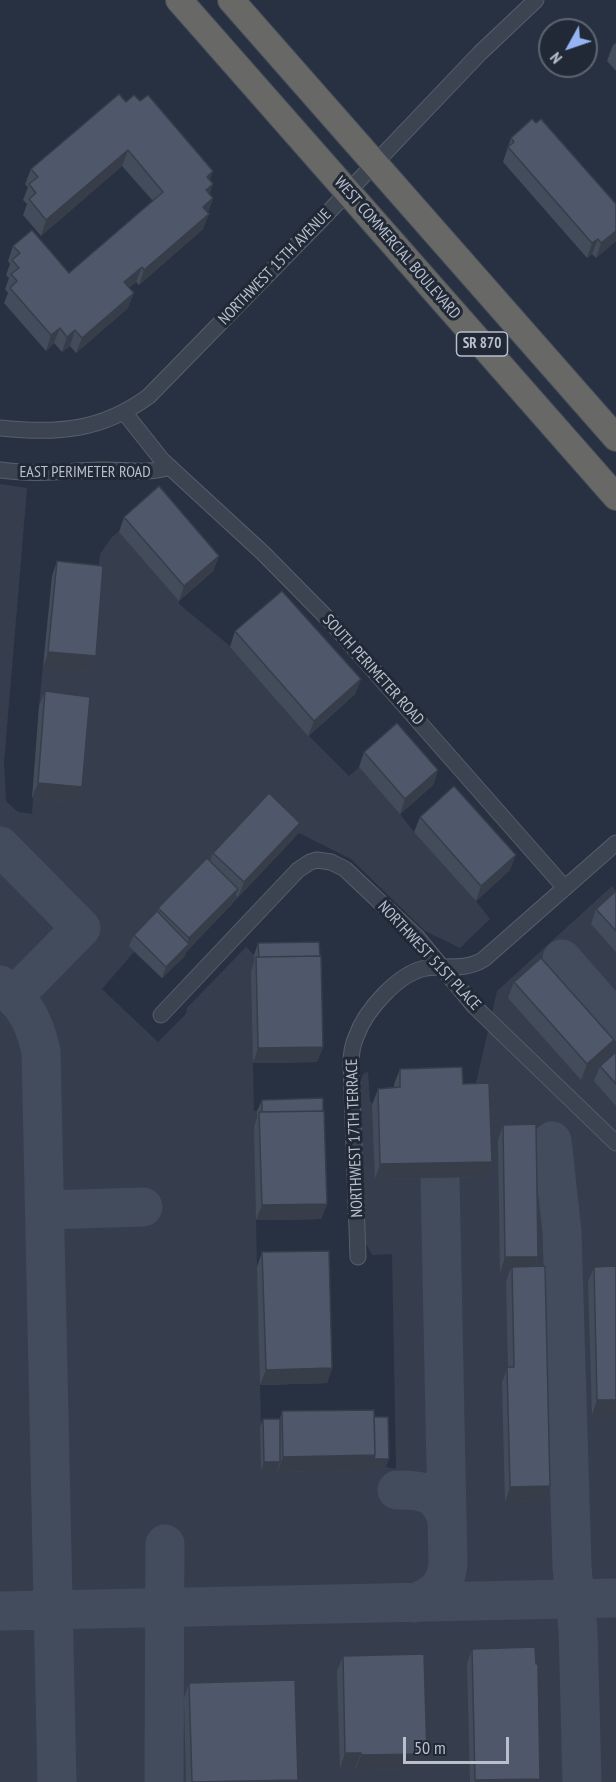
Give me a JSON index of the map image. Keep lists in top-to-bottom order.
{
  "streets": {
    "highway": ["WEST COMMERCIAL BOULEVARD", "SR 870"],
    "street": [
      "NORTHWEST 15TH AVENUE",
      "EAST PERIMETER ROAD",
      "SOUTH PERIMETER ROAD",
      "NORTHWEST 51ST PLACE",
      "NORTHWEST 17TH TERRACE"
    ]
  },
  "crossings": [
    ["WEST COMMERCIAL BOULEVARD", "NORTHWEST 15TH AVENUE"],
    ["NORTHWEST 15TH AVENUE", "SR 870"],
    ["NORTHWEST 15TH AVENUE", "SOUTH PERIMETER ROAD"],
    ["EAST PERIMETER ROAD", "SOUTH PERIMETER ROAD"],
    ["SOUTH PERIMETER ROAD", "NORTHWEST 17TH TERRACE"],
    ["NORTHWEST 51ST PLACE", "NORTHWEST 17TH TERRACE"]
  ],
  "scale_bar": "50 m",
  "north": "bottom left"
}
